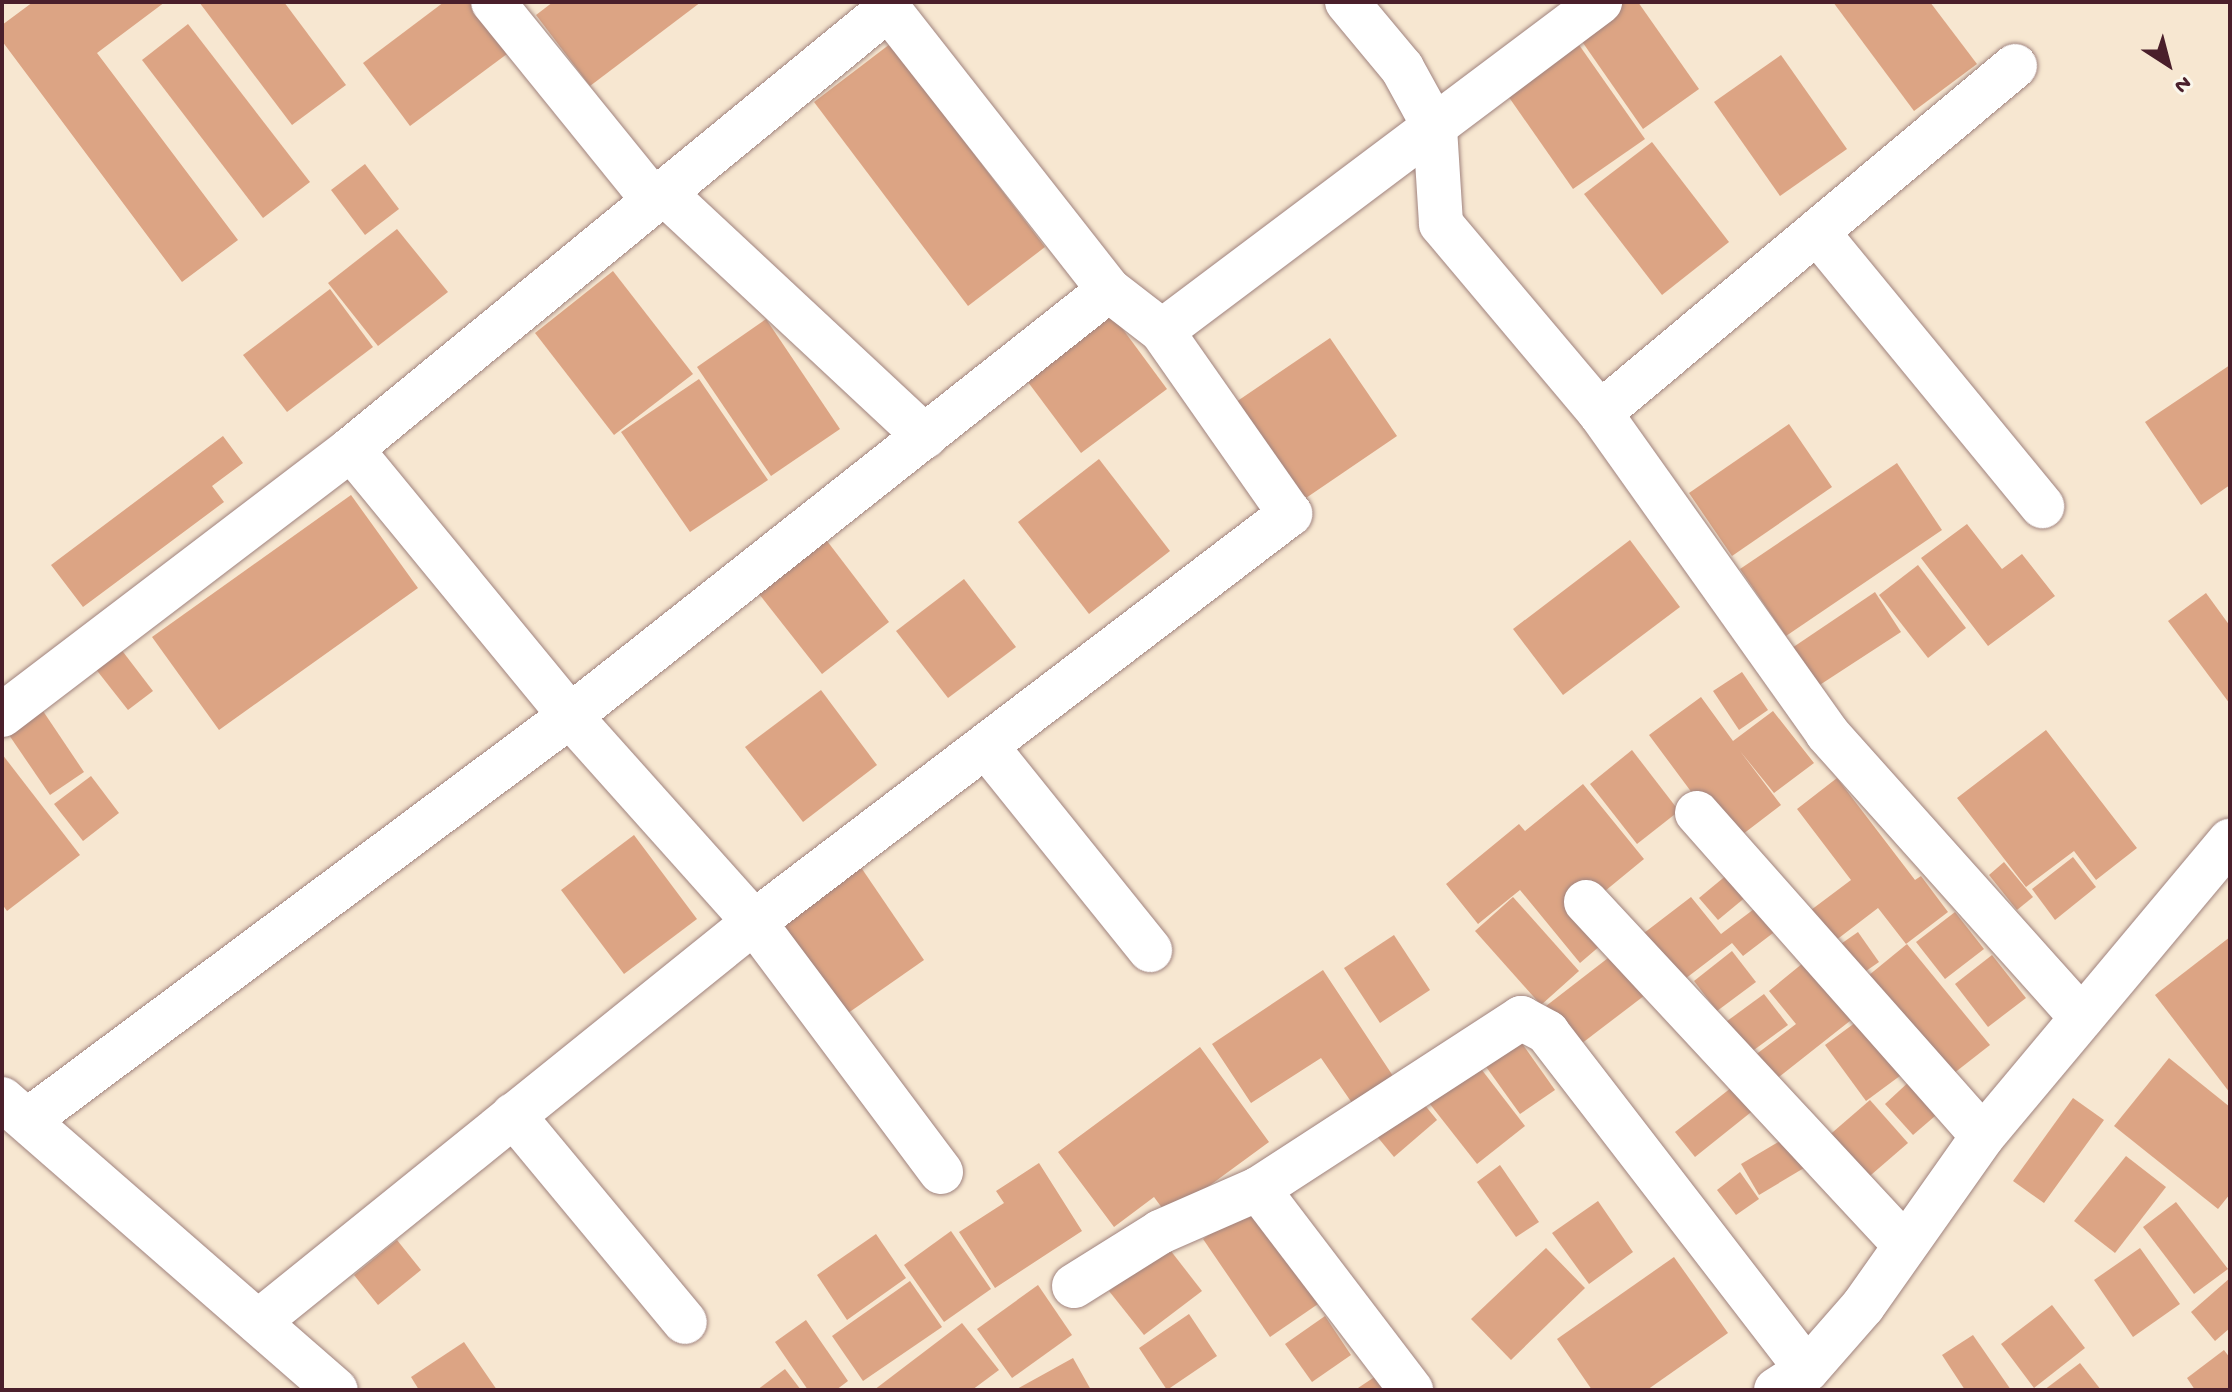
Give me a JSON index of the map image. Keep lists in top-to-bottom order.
{
  "north": "bottom right"
}
